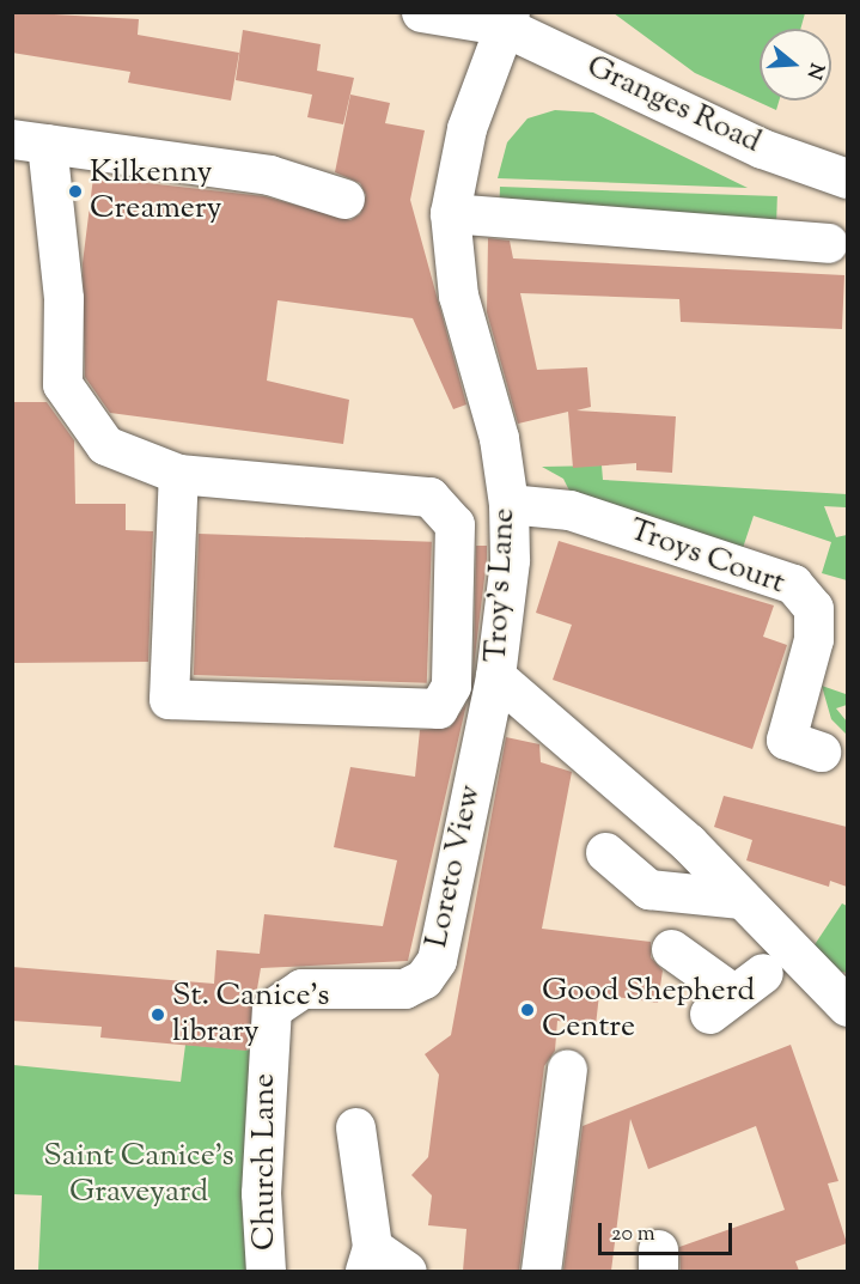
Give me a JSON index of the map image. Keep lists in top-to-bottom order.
{
  "streets": {
    "street": [
      "Granges Road",
      "Troys Court",
      "Troy's Lane",
      "Loreto View",
      "Church Lane"
    ]
  },
  "crossings": [
    ["Granges Road", "Troy's Lane"],
    ["Troys Court", "Troy's Lane"],
    ["Troy's Lane", "Loreto View"],
    ["Loreto View", "Church Lane"]
  ],
  "parks": ["Saint Canice's Graveyard"],
  "places": ["Kilkenny Creamery", "Good Shepherd Centre", "St. Canice's library"],
  "scale_bar": "20 m",
  "north": "right"
}
